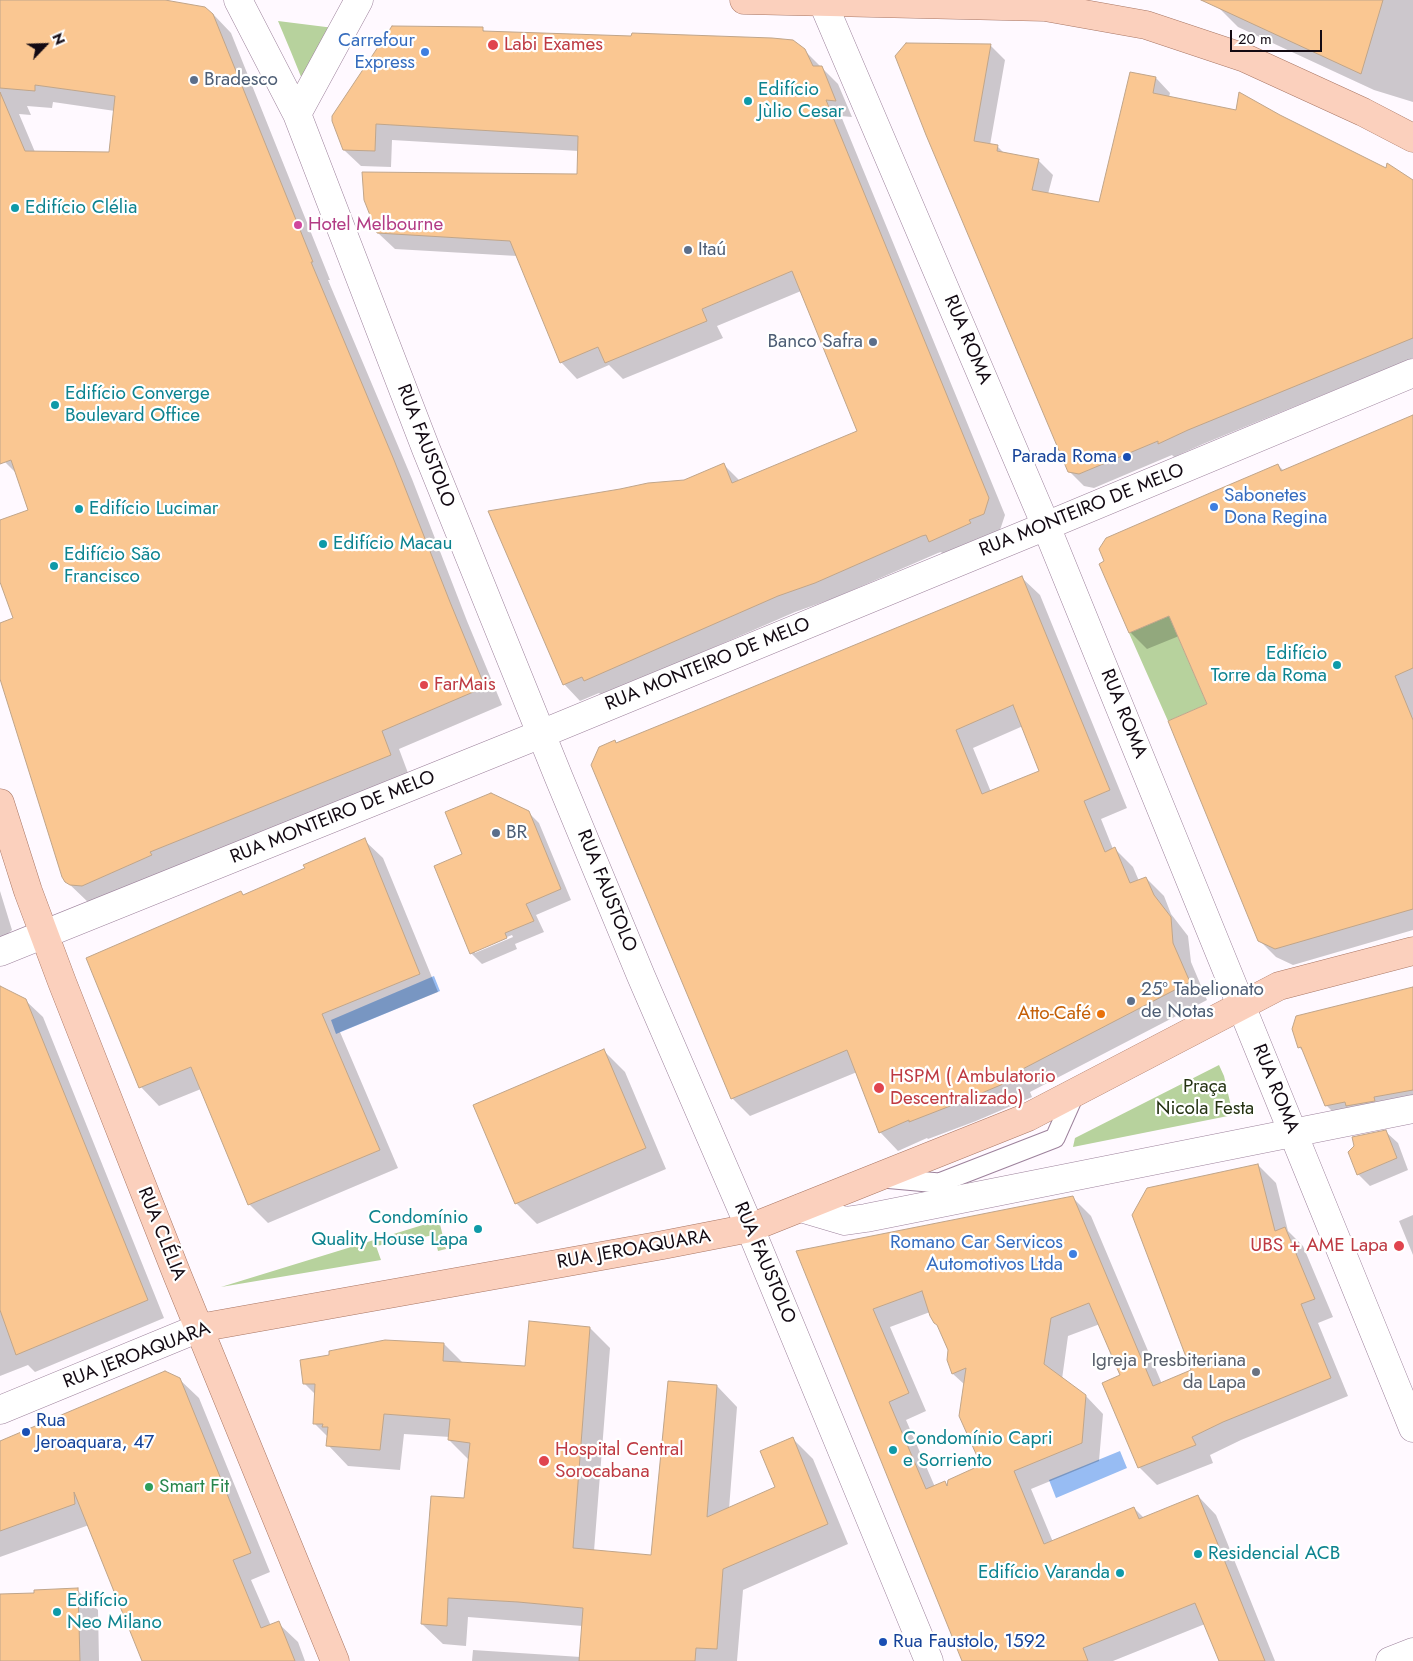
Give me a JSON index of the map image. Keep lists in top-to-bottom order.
{
  "streets": {
    "main road": ["RUA CLÉLIA", "RUA JEROAQUARA"],
    "street": ["RUA ROMA", "RUA FAUSTOLO", "RUA MONTEIRO DE MELO"]
  },
  "crossings": [
    ["RUA ROMA", "RUA MONTEIRO DE MELO"],
    ["RUA ROMA", "RUA JEROAQUARA"],
    ["RUA FAUSTOLO", "RUA MONTEIRO DE MELO"],
    ["RUA FAUSTOLO", "RUA JEROAQUARA"],
    ["RUA MONTEIRO DE MELO", "RUA CLÉLIA"],
    ["RUA CLÉLIA", "RUA JEROAQUARA"]
  ],
  "parks": ["Praça Nicola Festa"],
  "places": [
    "Labi Exames",
    "Carrefour Express",
    "Bradesco",
    "Edifício Jùlio Cesar",
    "Edifício Clélia",
    "Hotel Melbourne",
    "Itaú",
    "Banco Safra",
    "Edifício Converge Boulevard Office",
    "Parada Roma",
    "Sabonetes Dona Regina",
    "Edifício Lucimar",
    "Edifício Macau",
    "Edifício São Francisco",
    "Edifício Torre da Roma",
    "FarMais",
    "BR",
    "25º Tabelionato de Notas",
    "Atto-Café",
    "HSPM ( Ambulatorio Descentralizado)",
    "Condomínio Quality House Lapa",
    "UBS + AME Lapa",
    "Romano Car Servicos Automotivos Ltda",
    "Igreja Presbiteriana da Lapa",
    "Rua Jeroaquara, 47",
    "Condomínio Capri e Sorriento",
    "Hospital Central Sorocabana",
    "Smart Fit",
    "Residencial ACB",
    "Edifício Varanda",
    "Edifício Neo Milano",
    "Rua Faustolo, 1592"
  ],
  "scale_bar": "20 m",
  "north": "top right"
}
